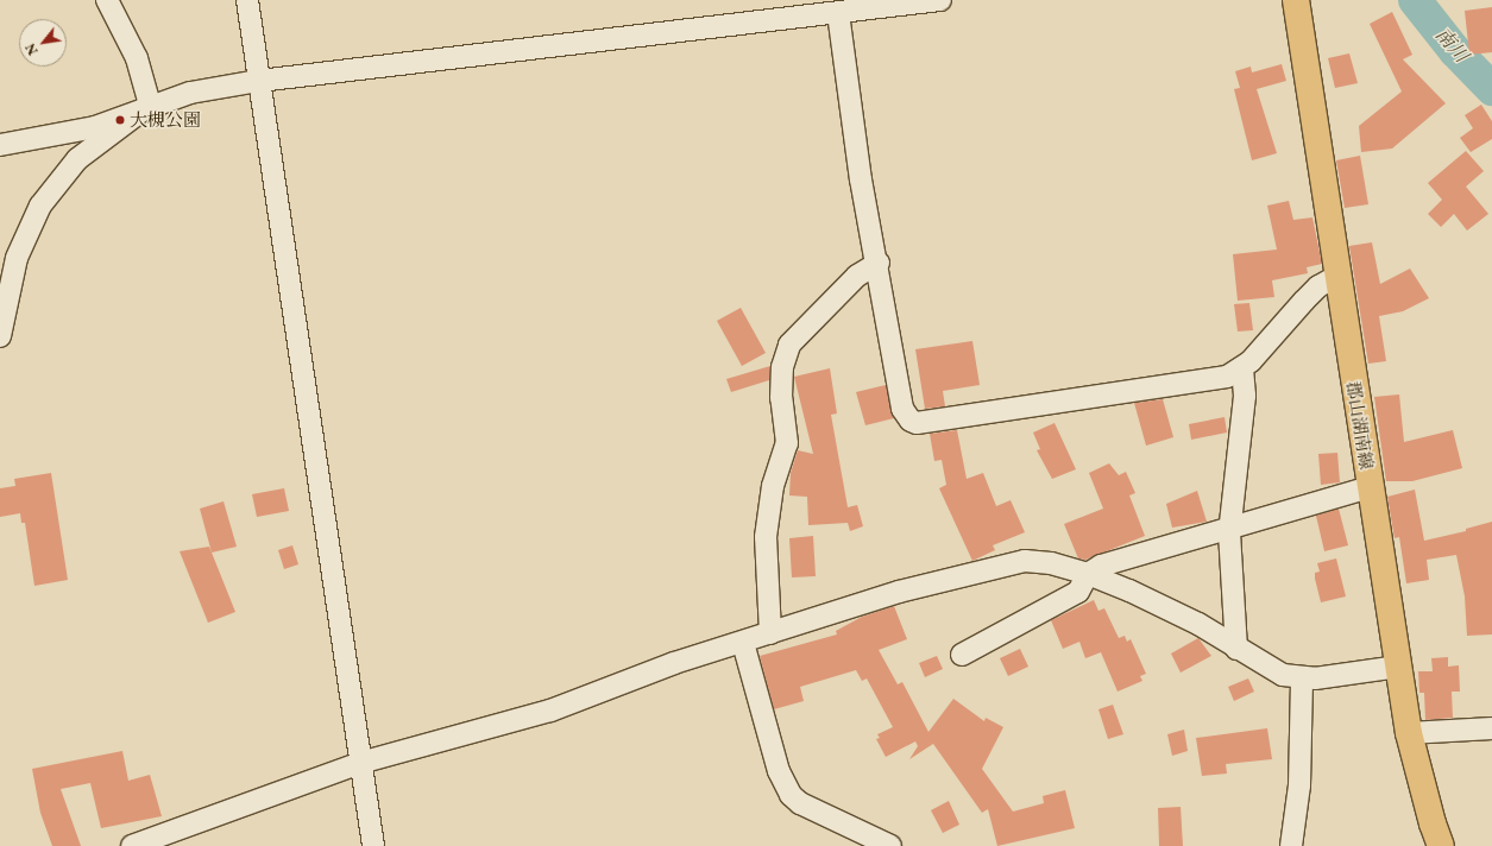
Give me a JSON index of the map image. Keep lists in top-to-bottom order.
{
  "streets": {
    "main road": ["郡山湖南線"]
  },
  "water": ["南川"],
  "places": ["大槻公園"],
  "north": "bottom left"
}
